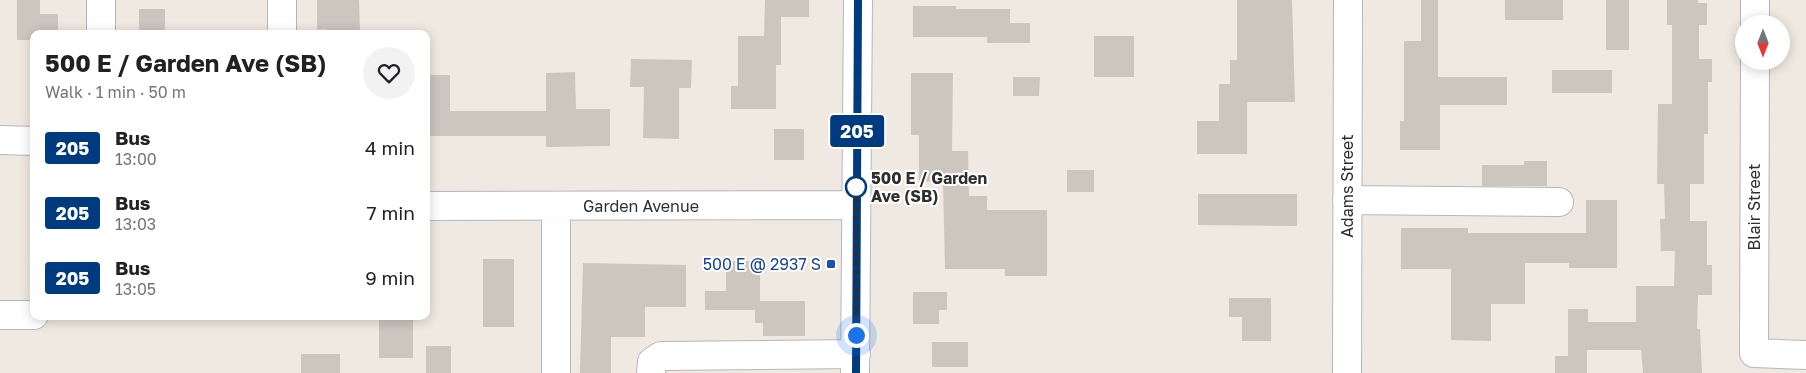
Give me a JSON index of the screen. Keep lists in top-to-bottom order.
{
  "streets": {
    "street": ["Adams Street", "Garden Avenue", "Blair Street"]
  },
  "places": {
    "other": ["500 E / Garden Ave (SB)"],
    "transit": ["500 E @ 2937 S"]
  },
  "lines": ["bus line 205"],
  "north": "bottom",
  "page": {
    "on_map": "205",
    "heading": ["500 E / Garden Ave (SB)", "Walk · 1 min · 50 m"],
    "list": [
      {
        "mark": "205",
        "name": "Bus",
        "note": "13:00",
        "value": "4 min"
      },
      {
        "mark": "205",
        "name": "Bus",
        "note": "13:03",
        "value": "7 min"
      },
      {
        "mark": "205",
        "name": "Bus",
        "note": "13:05",
        "value": "9 min"
      }
    ]
  }
}
